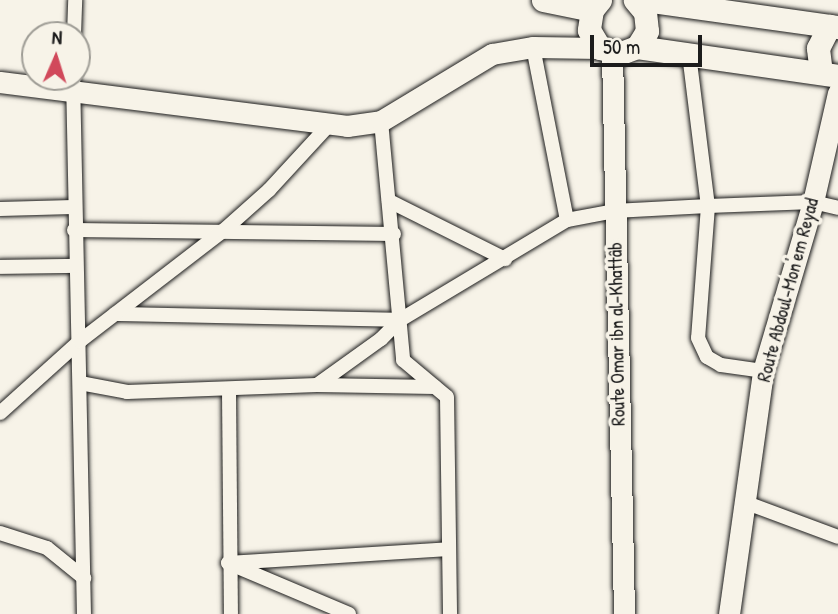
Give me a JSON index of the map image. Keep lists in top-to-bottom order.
{
  "streets": {
    "street": ["Route Abdoul-Mon'em Reyad", "Route Omar ibn al-Khattâb"]
  },
  "scale_bar": "50 m",
  "north": "top"
}
